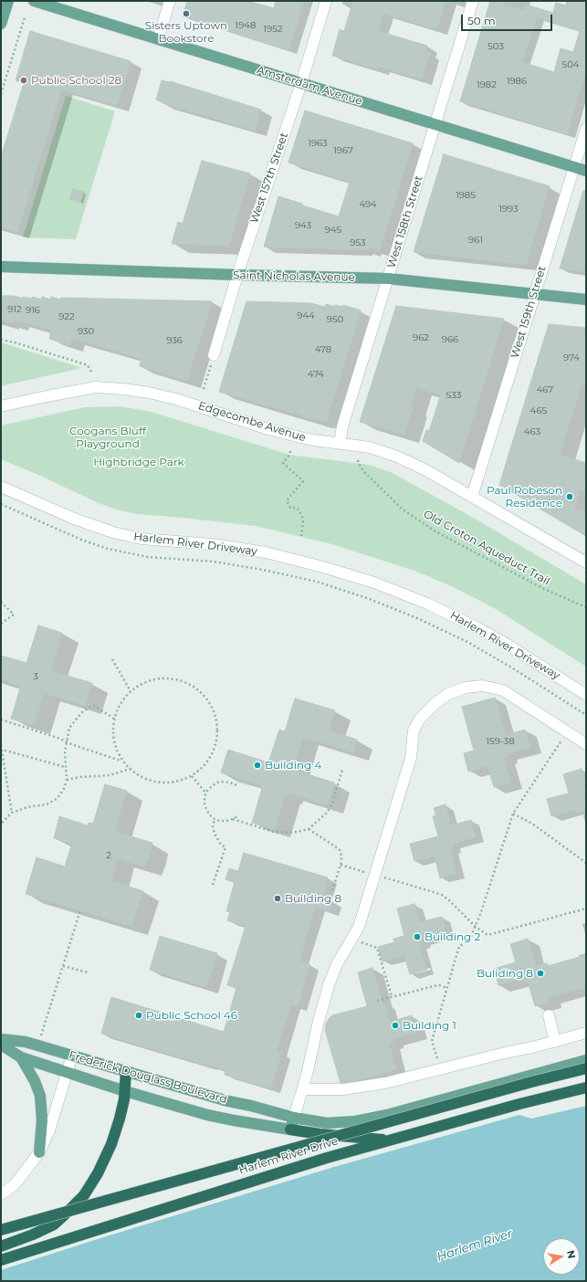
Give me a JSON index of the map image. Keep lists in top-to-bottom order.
{
  "streets": {
    "highway": ["Harlem River Drive"],
    "main road": ["Amsterdam Avenue", "Saint Nicholas Avenue", "Frederick Douglass Boulevard"],
    "street": [
      "West 157th Street",
      "West 158th Street",
      "West 159th Street",
      "Edgecombe Avenue",
      "Harlem River Driveway"
    ],
    "path": ["Old Croton Aqueduct Trail"]
  },
  "crossings": [
    ["Amsterdam Avenue", "West 157th Street"],
    ["Amsterdam Avenue", "West 158th Street"],
    ["Amsterdam Avenue", "West 159th Street"],
    ["West 157th Street", "Saint Nicholas Avenue"],
    ["West 158th Street", "Saint Nicholas Avenue"],
    ["West 158th Street", "Edgecombe Avenue"],
    ["Saint Nicholas Avenue", "West 159th Street"],
    ["West 159th Street", "Edgecombe Avenue"],
    ["Frederick Douglass Boulevard", "Harlem River Drive"]
  ],
  "water": ["Harlem River"],
  "parks": ["Coogans Bluff Playground", "Highbridge Park"],
  "places": [
    "Sisters Uptown Bookstore",
    "Public School 28",
    "Paul Robeson Residence",
    "Building 4",
    "Building 8",
    "Building 2",
    "Buliding 8",
    "Public School 46",
    "Building 1"
  ],
  "house_numbers": [
    "1948",
    "1952",
    "503",
    "504",
    "1986",
    "1982",
    "1963",
    "1967",
    "1985",
    "494",
    "1993",
    "943",
    "945",
    "961",
    "953",
    "912",
    "916",
    "944",
    "922",
    "950",
    "930",
    "962",
    "966",
    "936",
    "478",
    "974",
    "474",
    "467",
    "533",
    "465",
    "463",
    "3",
    "159-38",
    "2"
  ],
  "scale_bar": "50 m",
  "north": "right"
}
